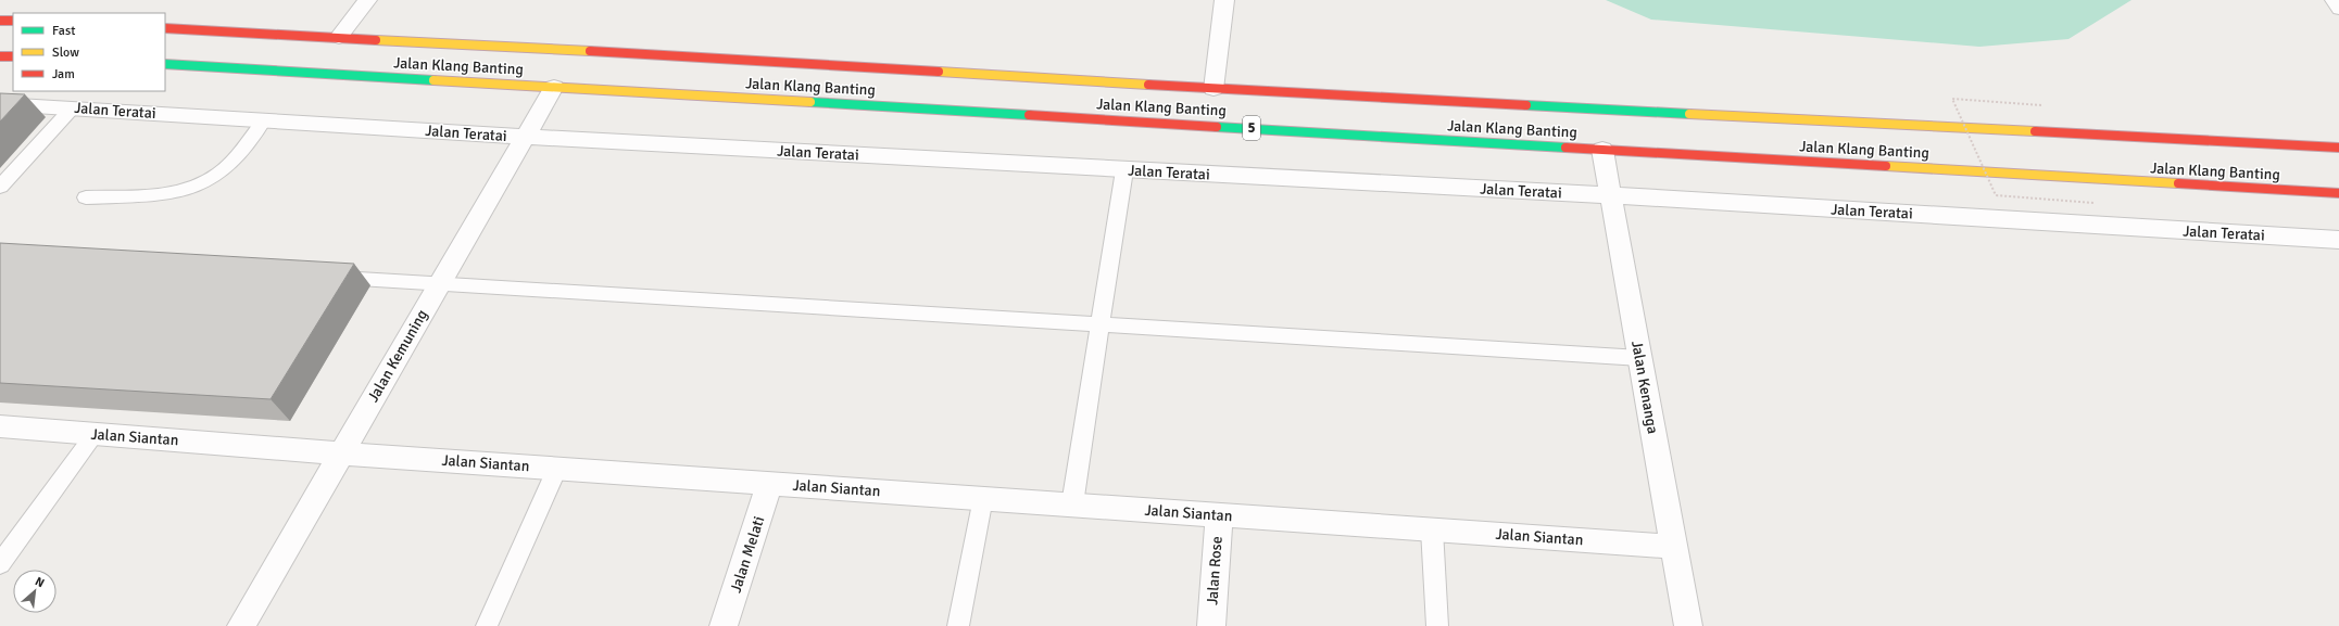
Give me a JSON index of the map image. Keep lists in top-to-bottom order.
{
  "streets": {
    "highway": ["Jalan Klang Banting", "5"],
    "street": [
      "Jalan Teratai",
      "Jalan Kemuning",
      "Jalan Kenanga",
      "Jalan Siantan",
      "Jalan Melati",
      "Jalan Rose"
    ]
  },
  "crossings": [
    ["Jalan Klang Banting", "Jalan Kemuning"],
    ["Jalan Klang Banting", "Jalan Kenanga"],
    ["Jalan Teratai", "Jalan Kemuning"],
    ["Jalan Teratai", "Jalan Kenanga"],
    ["Jalan Kemuning", "Jalan Siantan"],
    ["Jalan Kenanga", "Jalan Siantan"],
    ["Jalan Siantan", "Jalan Melati"],
    ["Jalan Siantan", "Jalan Rose"]
  ],
  "legend": ["Fast", "Slow", "Jam"],
  "north": "top right"
}
